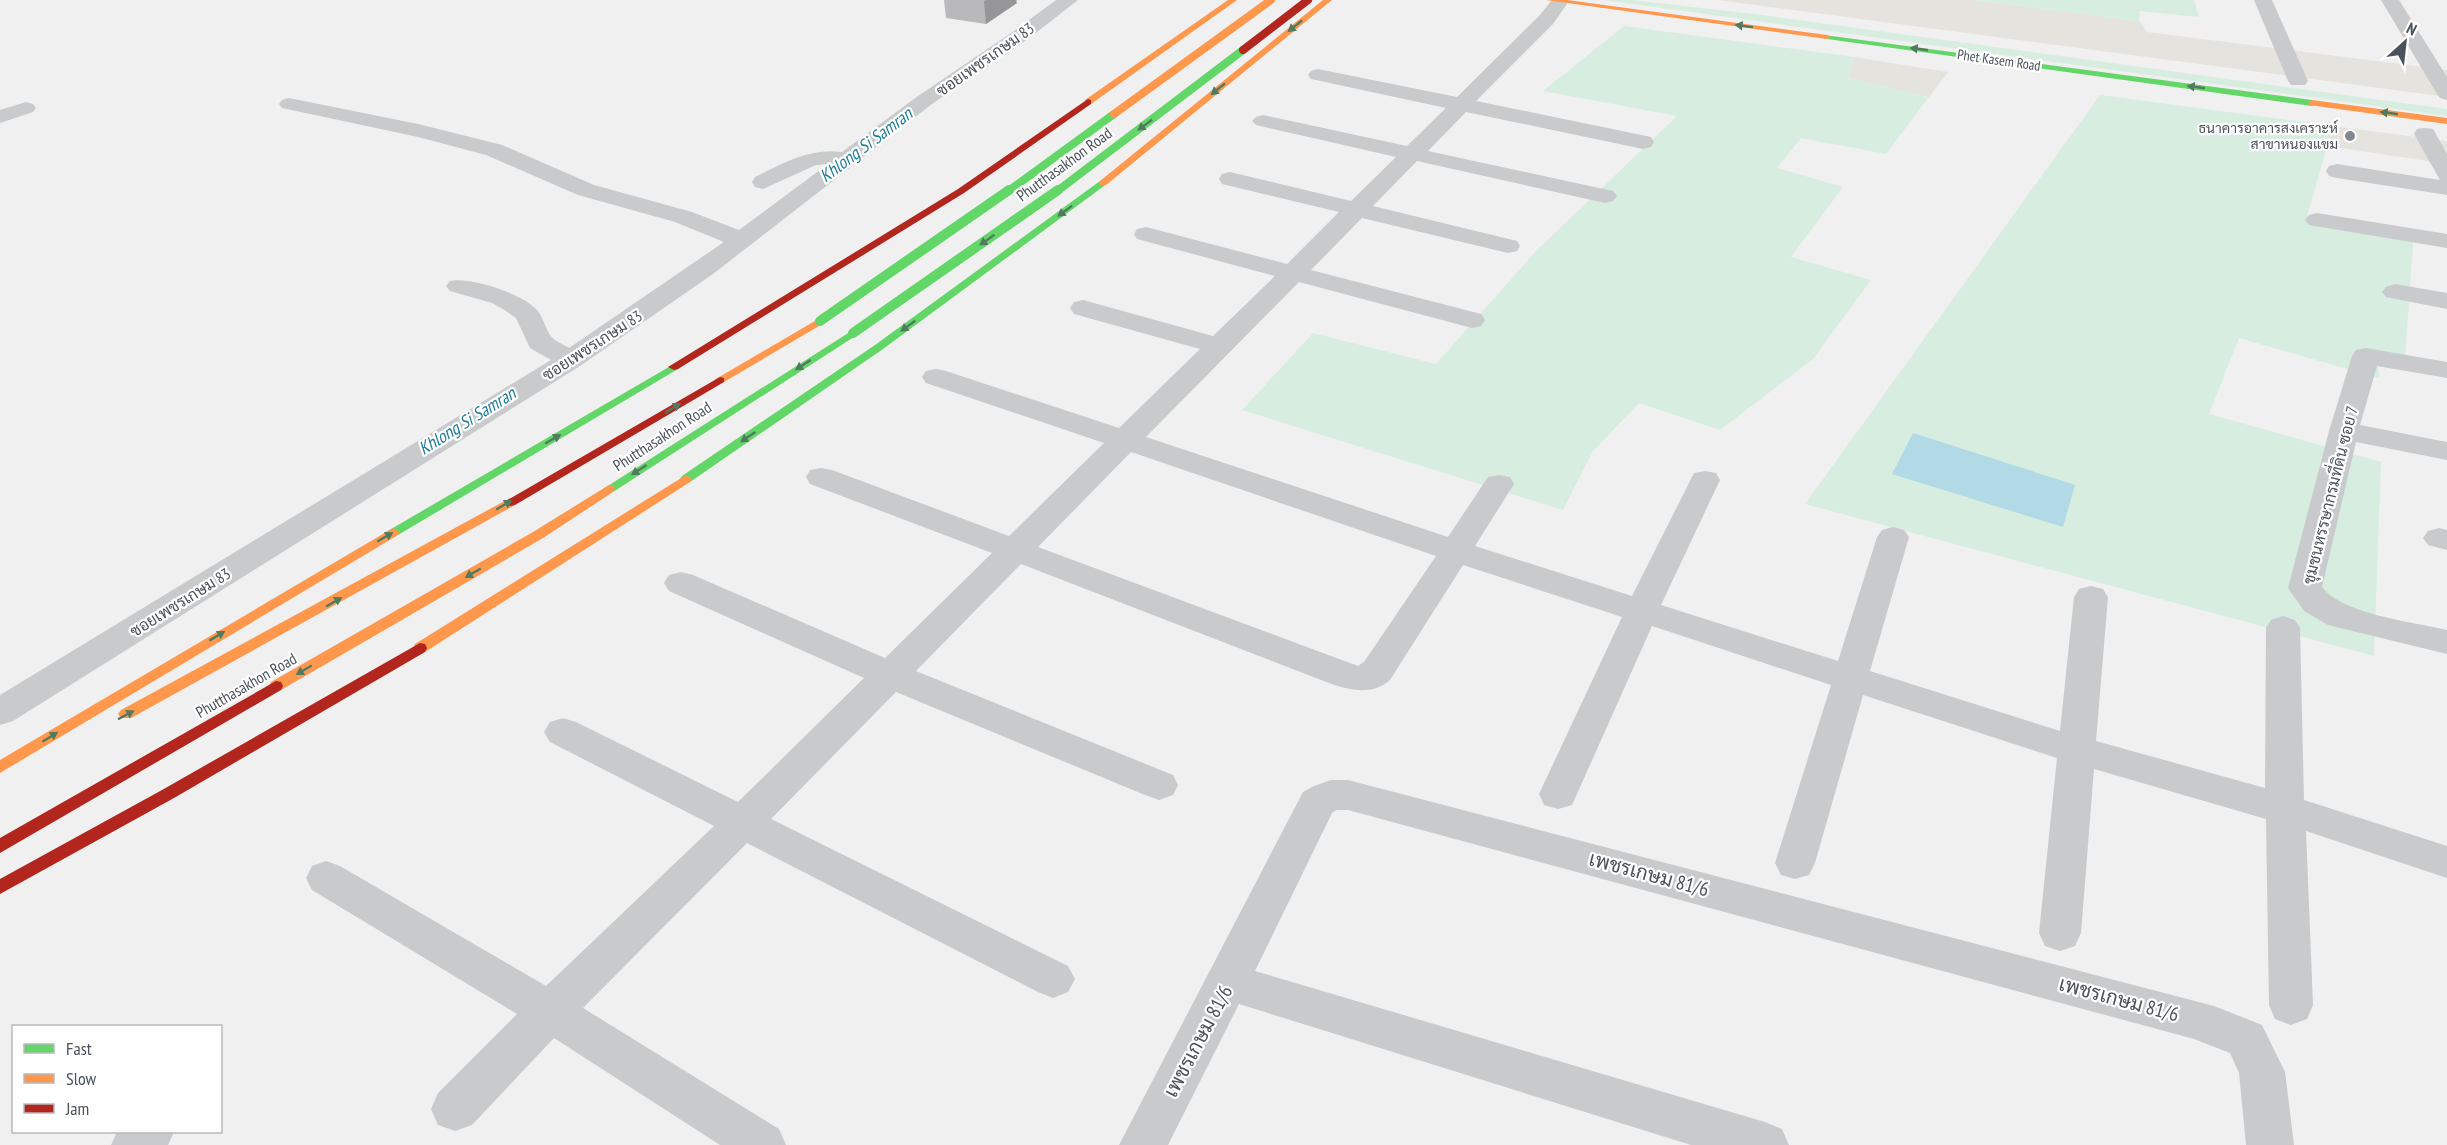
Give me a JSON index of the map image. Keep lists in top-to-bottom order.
{
  "streets": {
    "main road": ["Phet Kasem Road", "Phutthasakhon Road"],
    "street": ["ซอยเพชรเกษม 83", "ชุมชนหรรษากรมที่ดิน ซอย 7", "เพชรเกษม 81/6"]
  },
  "one_way": ["Phet Kasem Road"],
  "water": ["Khlong Si Samran"],
  "places": ["ธนาคารอาคารสงเคราะห์ สาขาหนองแขม"],
  "legend": ["Fast", "Slow", "Jam"],
  "north": "top right"
}
